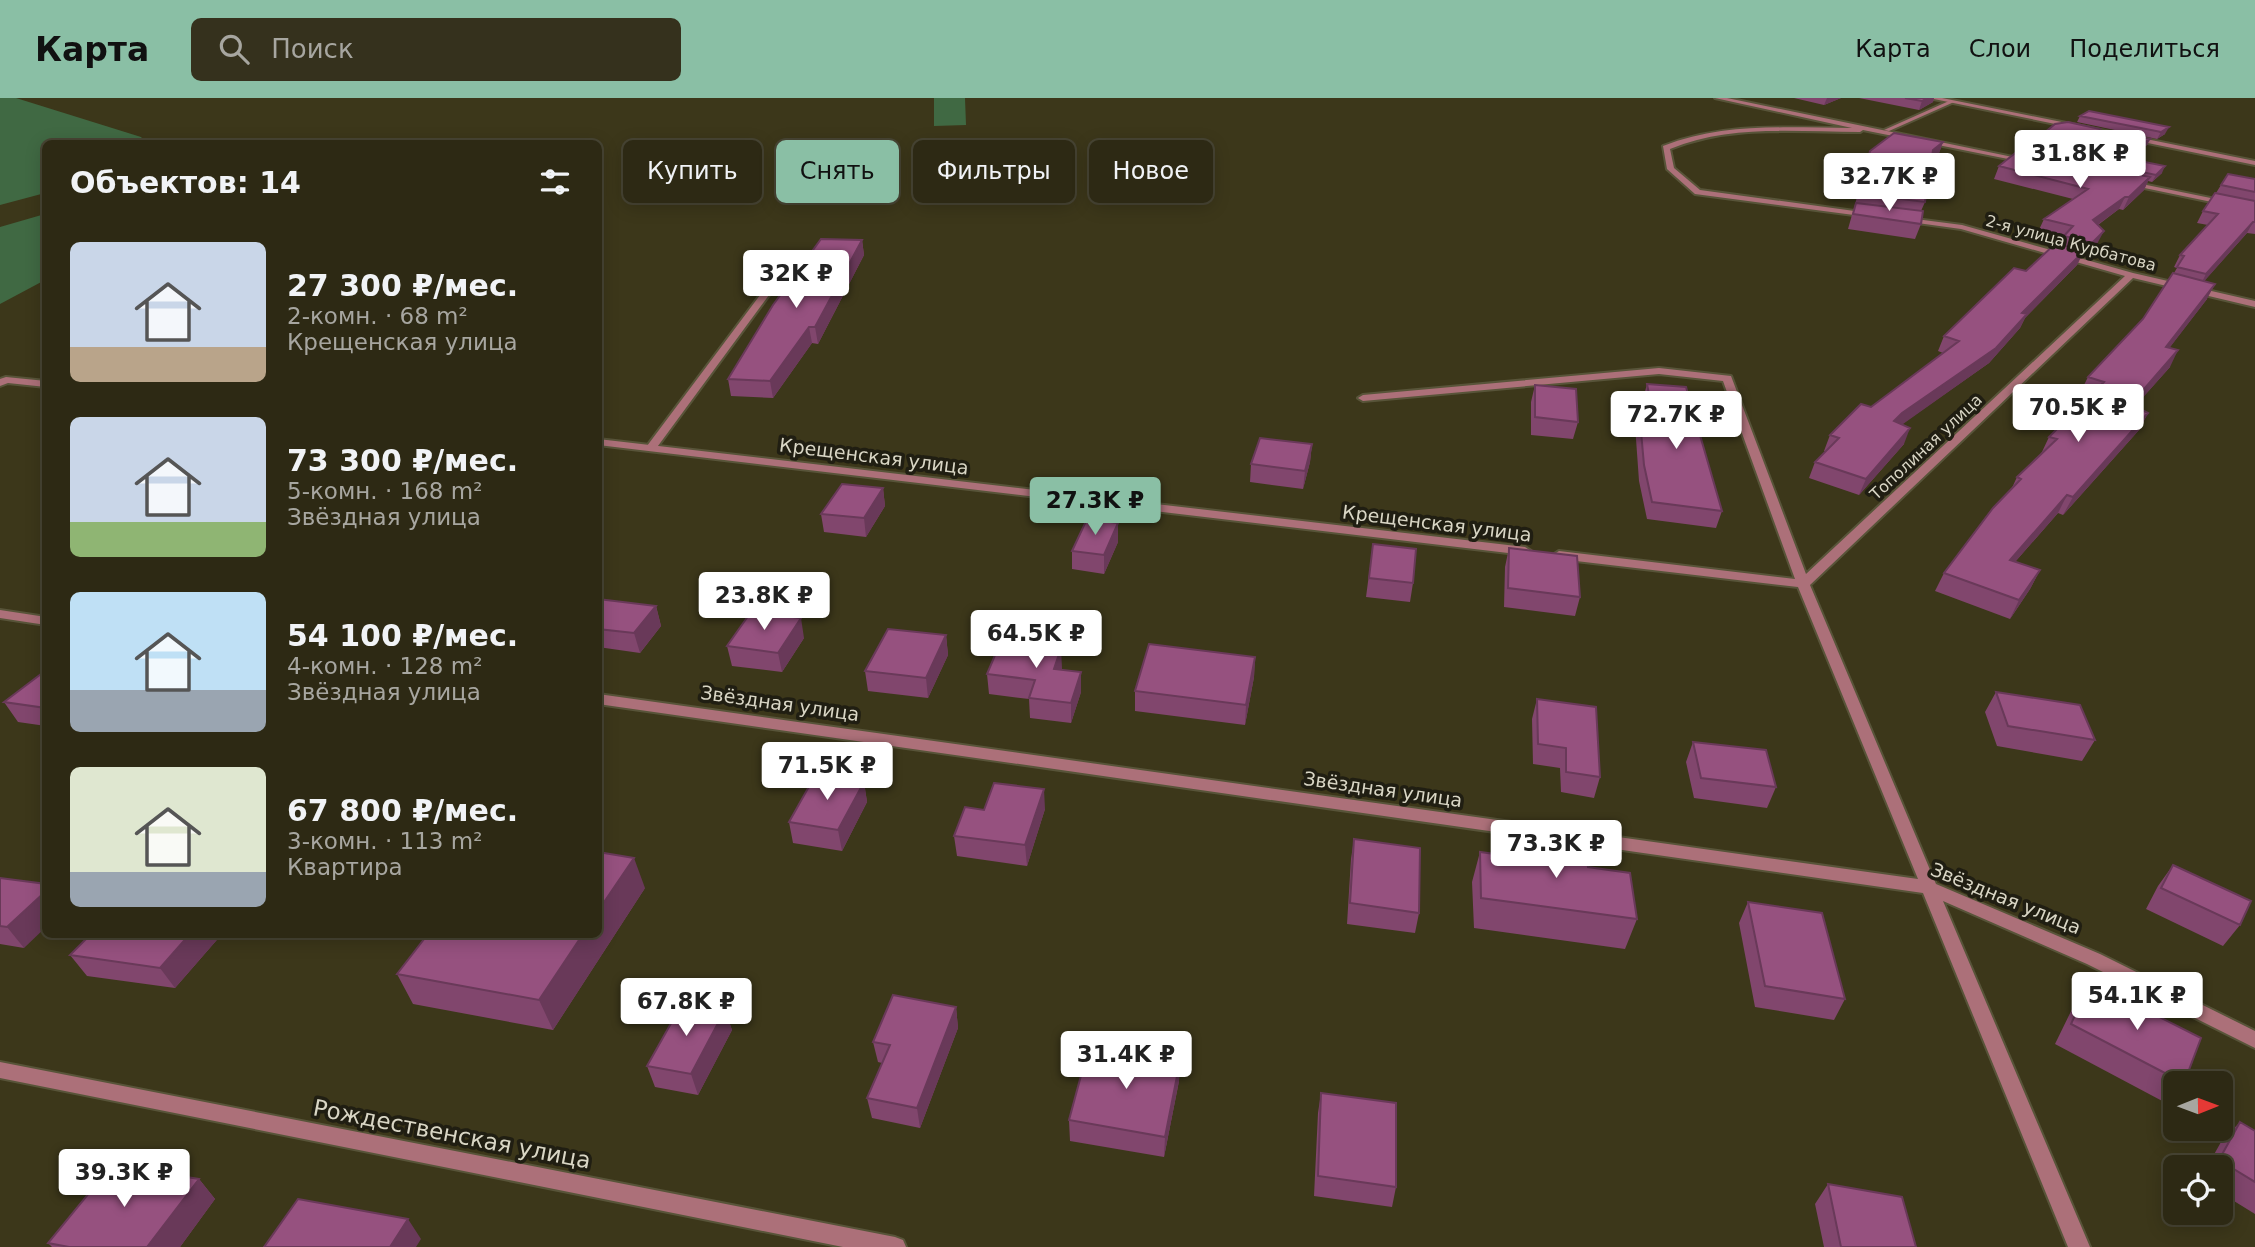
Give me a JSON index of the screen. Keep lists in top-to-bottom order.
{
  "streets": {
    "street": [
      "2-я улица Курбатова",
      "Тополиная улица",
      "Крещенская улица",
      "Звёздная улица",
      "Рождественская улица"
    ]
  },
  "crossings": [
    ["2-я улица Курбатова", "Тополиная улица"],
    ["Тополиная улица", "Крещенская улица"]
  ],
  "north": "right",
  "page": {
    "header": "Карта",
    "search": "Поиск",
    "nav": ["Карта", "Слои", "Поделиться"],
    "price": [
      "31.8K ₽",
      "32.7K ₽",
      "32K ₽",
      "70.5K ₽",
      "72.7K ₽",
      "27.3K ₽",
      "23.8K ₽",
      "64.5K ₽",
      "71.5K ₽",
      "73.3K ₽",
      "54.1K ₽",
      "67.8K ₽",
      "31.4K ₽",
      "39.3K ₽"
    ],
    "chip": [
      "Купить",
      "Снять",
      "Фильтры",
      "Новое"
    ],
    "heading": "Объектов: 14",
    "list": [
      {
        "name": "27 300 ₽/мес.",
        "note": "2-комн. · 68 m² · Крещенская улица"
      },
      {
        "name": "73 300 ₽/мес.",
        "note": "5-комн. · 168 m² · Звёздная улица"
      },
      {
        "name": "54 100 ₽/мес.",
        "note": "4-комн. · 128 m² · Звёздная улица"
      },
      {
        "name": "67 800 ₽/мес.",
        "note": "3-комн. · 113 m² · Квартира"
      }
    ]
  }
}
